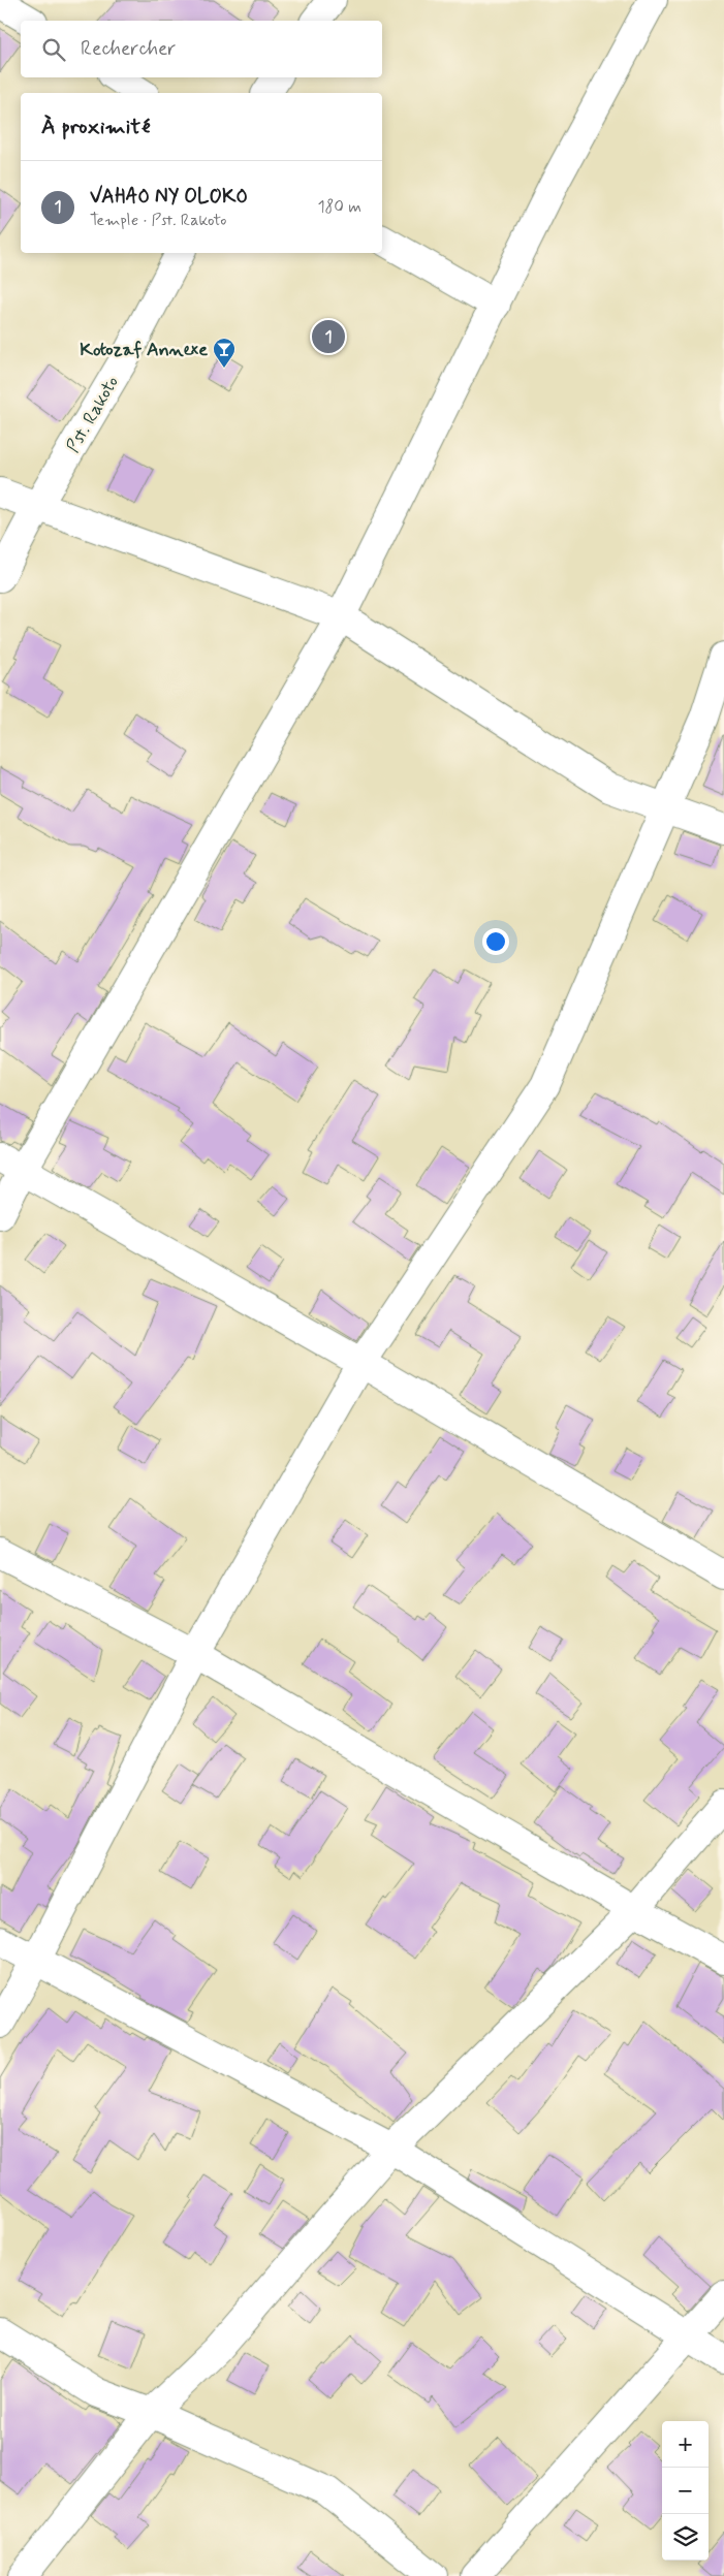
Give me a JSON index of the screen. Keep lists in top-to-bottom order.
{
  "streets": {
    "street": ["Pst. Rakoto"]
  },
  "places": {
    "bar": ["Kotozaf Annexe"]
  },
  "page": {
    "search": "Rechercher",
    "heading": "À proximité",
    "list": [
      {
        "mark": "1",
        "name": "VAHAO NY OLOKO",
        "note": "Temple · Pst. Rakoto",
        "value": "180 m"
      }
    ],
    "pins": "1",
    "map_buttons": ["+", "−"]
  }
}
